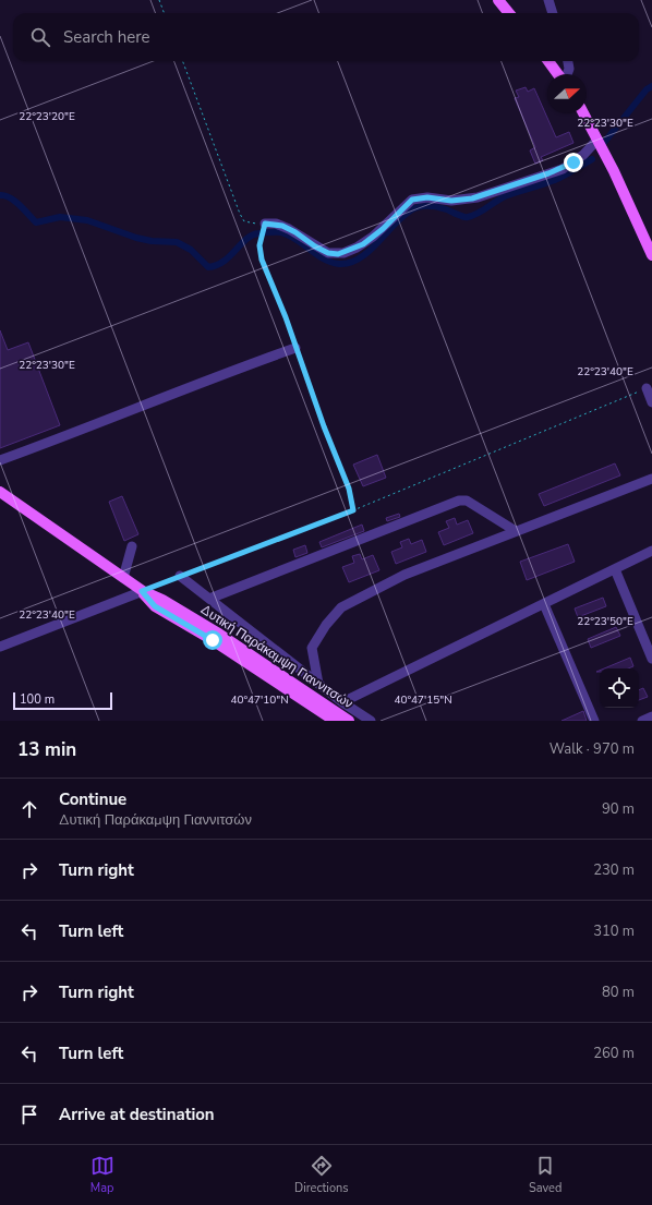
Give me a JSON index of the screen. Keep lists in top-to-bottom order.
{
  "streets": {
    "main road": ["Δυτική Παράκαμψη Γιαννιτσών"]
  },
  "scale_bar": "100 m",
  "north": "right",
  "page": {
    "search": "Search here",
    "scale": "100 m",
    "heading": ["13 min", "Walk · 970 m"],
    "list": [
      ["Continue", "Δυτική Παράκαμψη Γιαννιτσών", "90 m"],
      ["Turn right", "230 m"],
      ["Turn left", "310 m"],
      ["Turn right", "80 m"],
      ["Turn left", "260 m"],
      "Arrive at destination"
    ],
    "nav": ["Map", "Directions", "Saved"]
  },
  "coordinates": [
    "22°23'20\"E",
    "22°23'30\"E",
    "22°23'40\"E",
    "22°23'50\"E",
    "40°47'10\"N",
    "40°47'15\"N"
  ]
}
